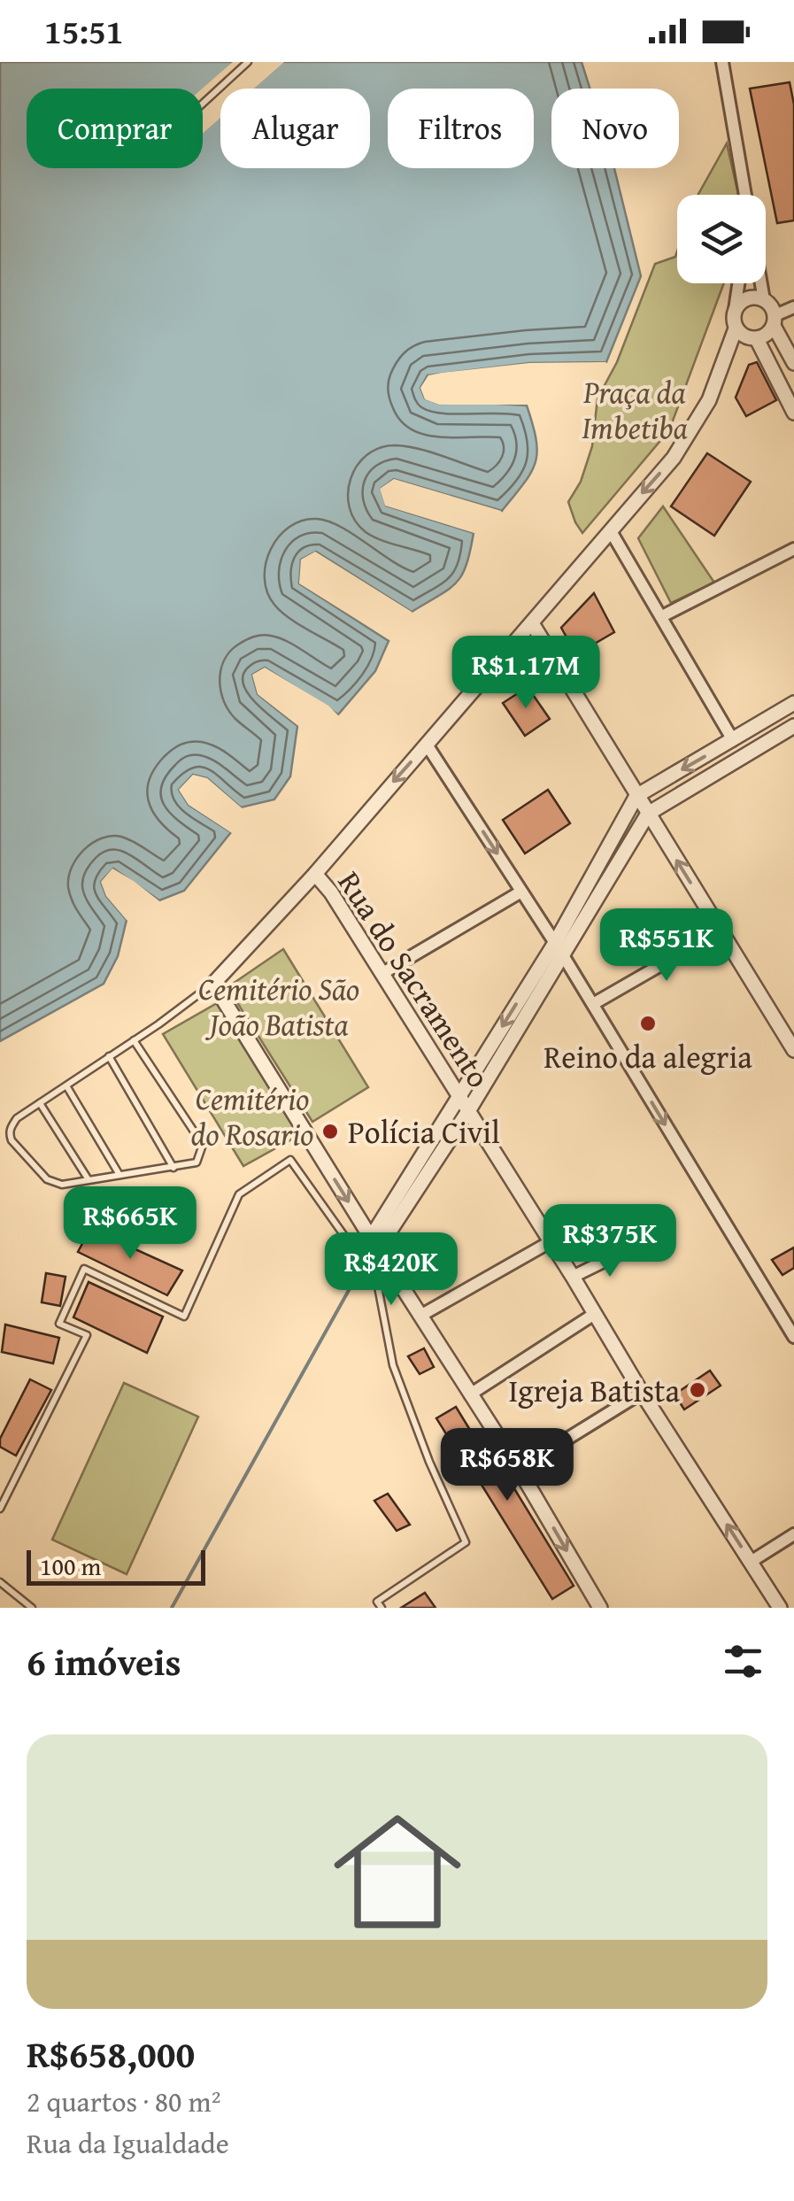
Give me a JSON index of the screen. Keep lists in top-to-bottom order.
{
  "streets": {
    "street": ["Rua do Sacramento"]
  },
  "parks": ["Praça da Imbetiba", "Cemitério São João Batista", "Cemitério do Rosario"],
  "places": ["Reino da alegria", "Polícia Civil", "Igreja Batista"],
  "scale_bar": "100 m",
  "page": {
    "status": "15:51",
    "chip": [
      "Comprar",
      "Alugar",
      "Filtros",
      "Novo"
    ],
    "price": [
      "R$1.17M",
      "R$551K",
      "R$665K",
      "R$375K",
      "R$420K",
      "R$658K"
    ],
    "scale": "100 m",
    "heading": "6 imóveis",
    "list": [
      {
        "name": "R$658,000",
        "note": "2 quartos · 80 m² · Rua da Igualdade"
      }
    ]
  }
}
